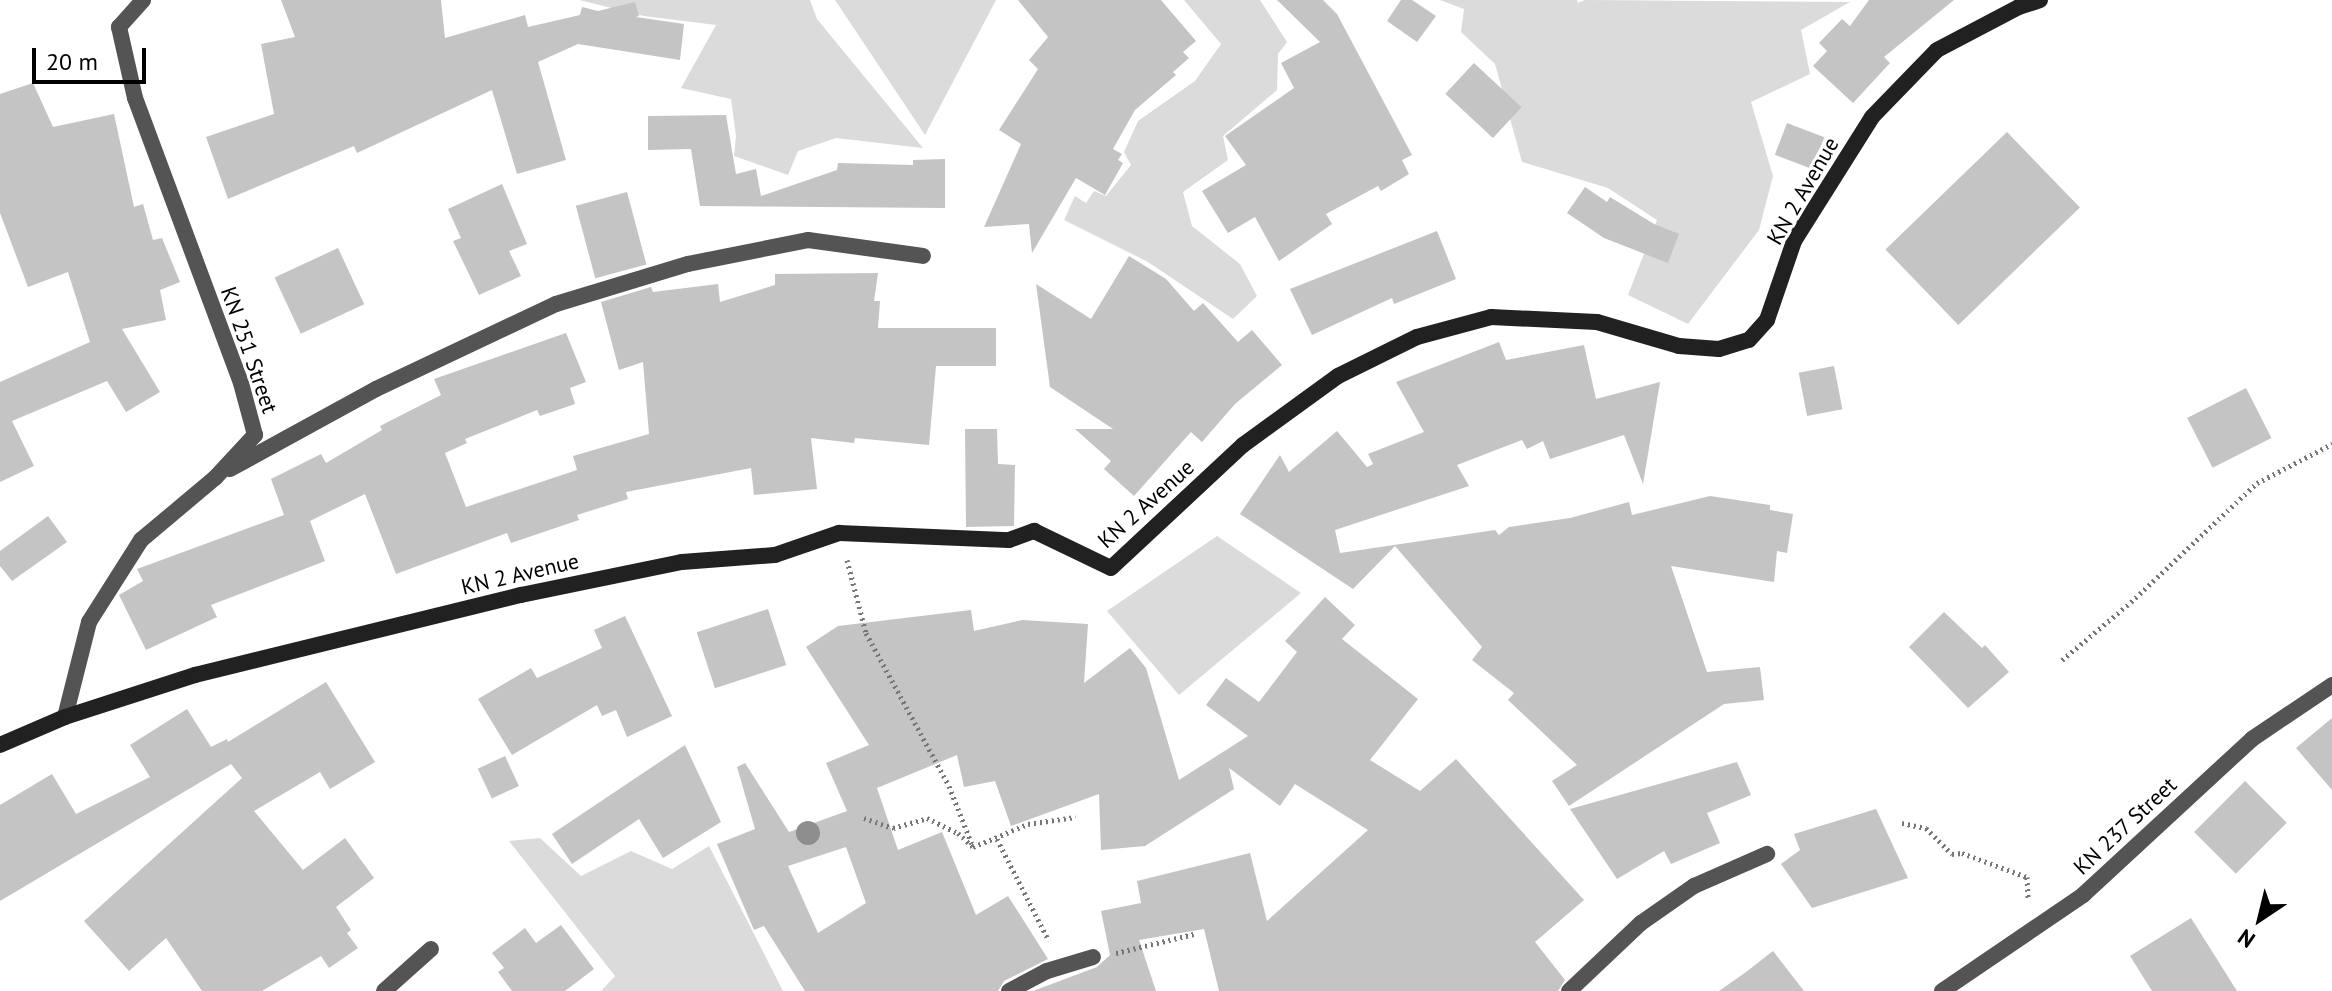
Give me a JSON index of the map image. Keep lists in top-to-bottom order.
{
  "streets": {
    "main road": ["KN 2 Avenue"],
    "street": ["KN 251 Street", "KN 237 Street"]
  },
  "crossings": [
    ["KN 2 Avenue", "KN 251 Street"]
  ],
  "scale_bar": "20 m",
  "north": "bottom left"
}
